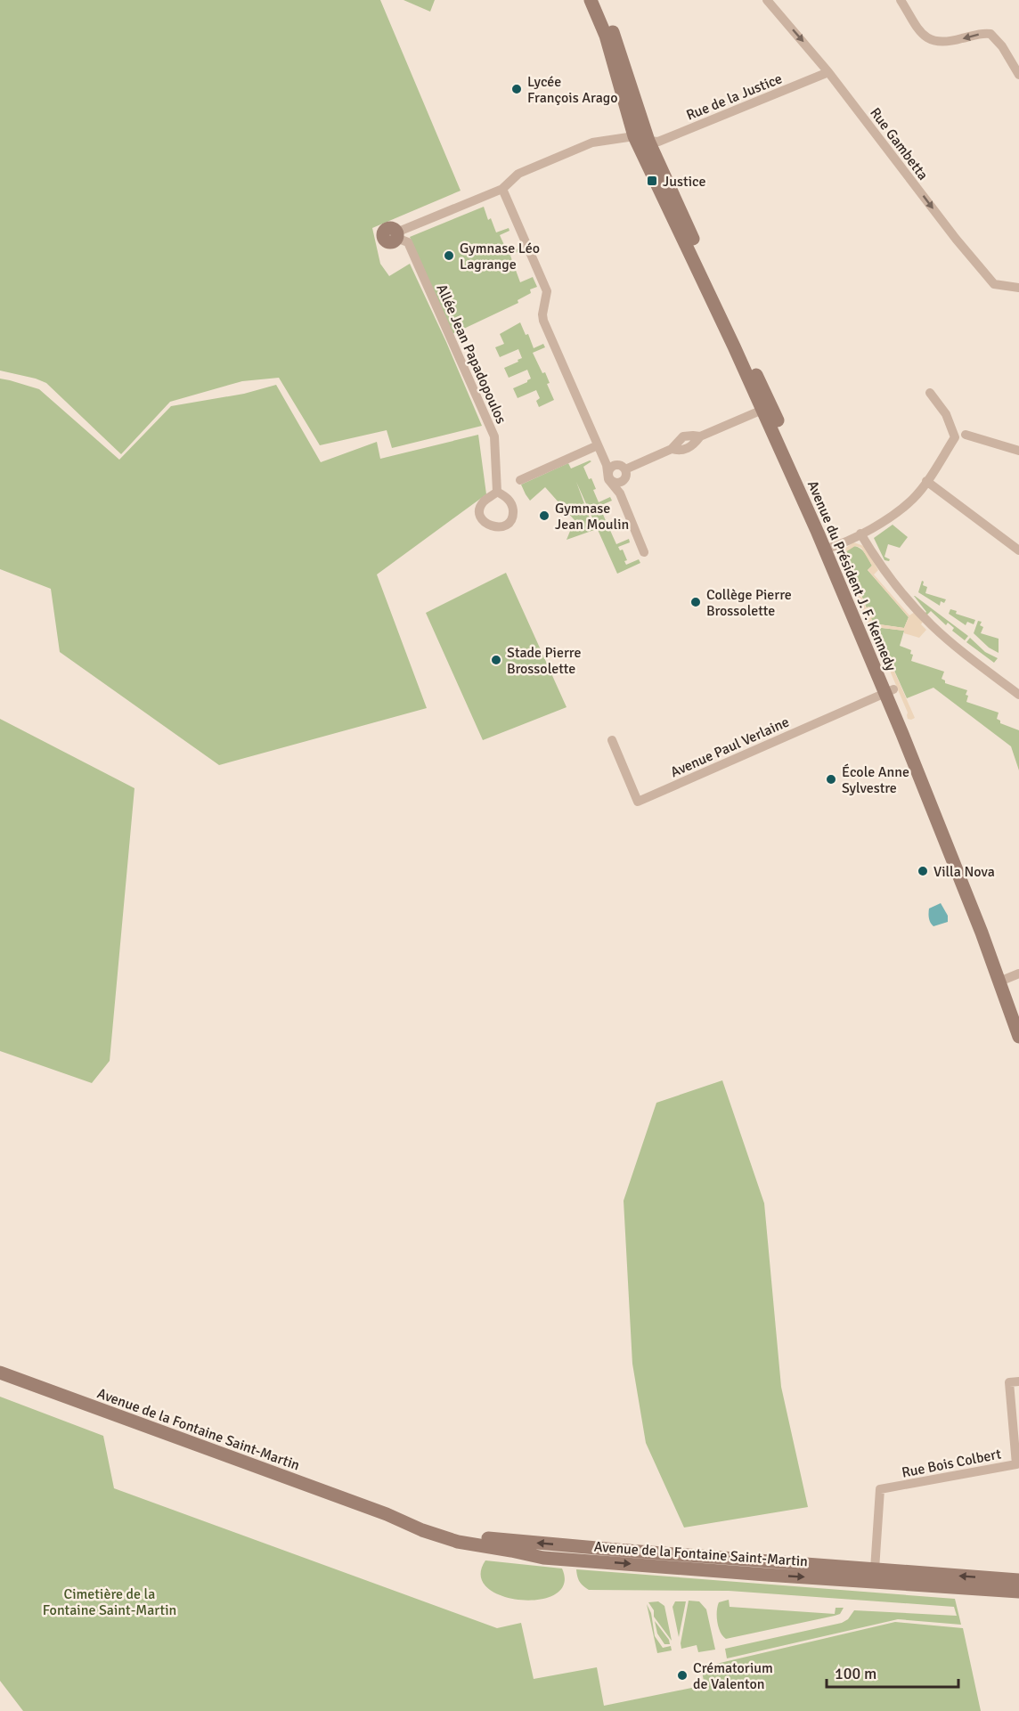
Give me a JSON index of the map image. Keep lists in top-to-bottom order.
{
  "streets": {
    "main road": ["Avenue du Président J. F. Kennedy", "Avenue de la Fontaine Saint-Martin"],
    "street": [
      "Rue de la Justice",
      "Rue Gambetta",
      "Allée Jean Papadopoulos",
      "Avenue Paul Verlaine",
      "Rue Bois Colbert"
    ]
  },
  "crossings": [
    ["Rue de la Justice", "Rue Gambetta"],
    ["Rue de la Justice", "Avenue du Président J. F. Kennedy"],
    ["Avenue du Président J. F. Kennedy", "Avenue Paul Verlaine"],
    ["Avenue de la Fontaine Saint-Martin", "Rue Bois Colbert"]
  ],
  "one_way": ["Rue Gambetta"],
  "parks": ["Cimetière de la Fontaine Saint-Martin"],
  "places": {
    "other": [
      "Lycée François Arago",
      "Gymnase Léo Lagrange",
      "Gymnase Jean Moulin",
      "Collège Pierre Brossolette",
      "Stade Pierre Brossolette",
      "École Anne Sylvestre",
      "Villa Nova",
      "Crématorium de Valenton"
    ],
    "transit": ["Justice"]
  },
  "scale_bar": "100 m"
}
